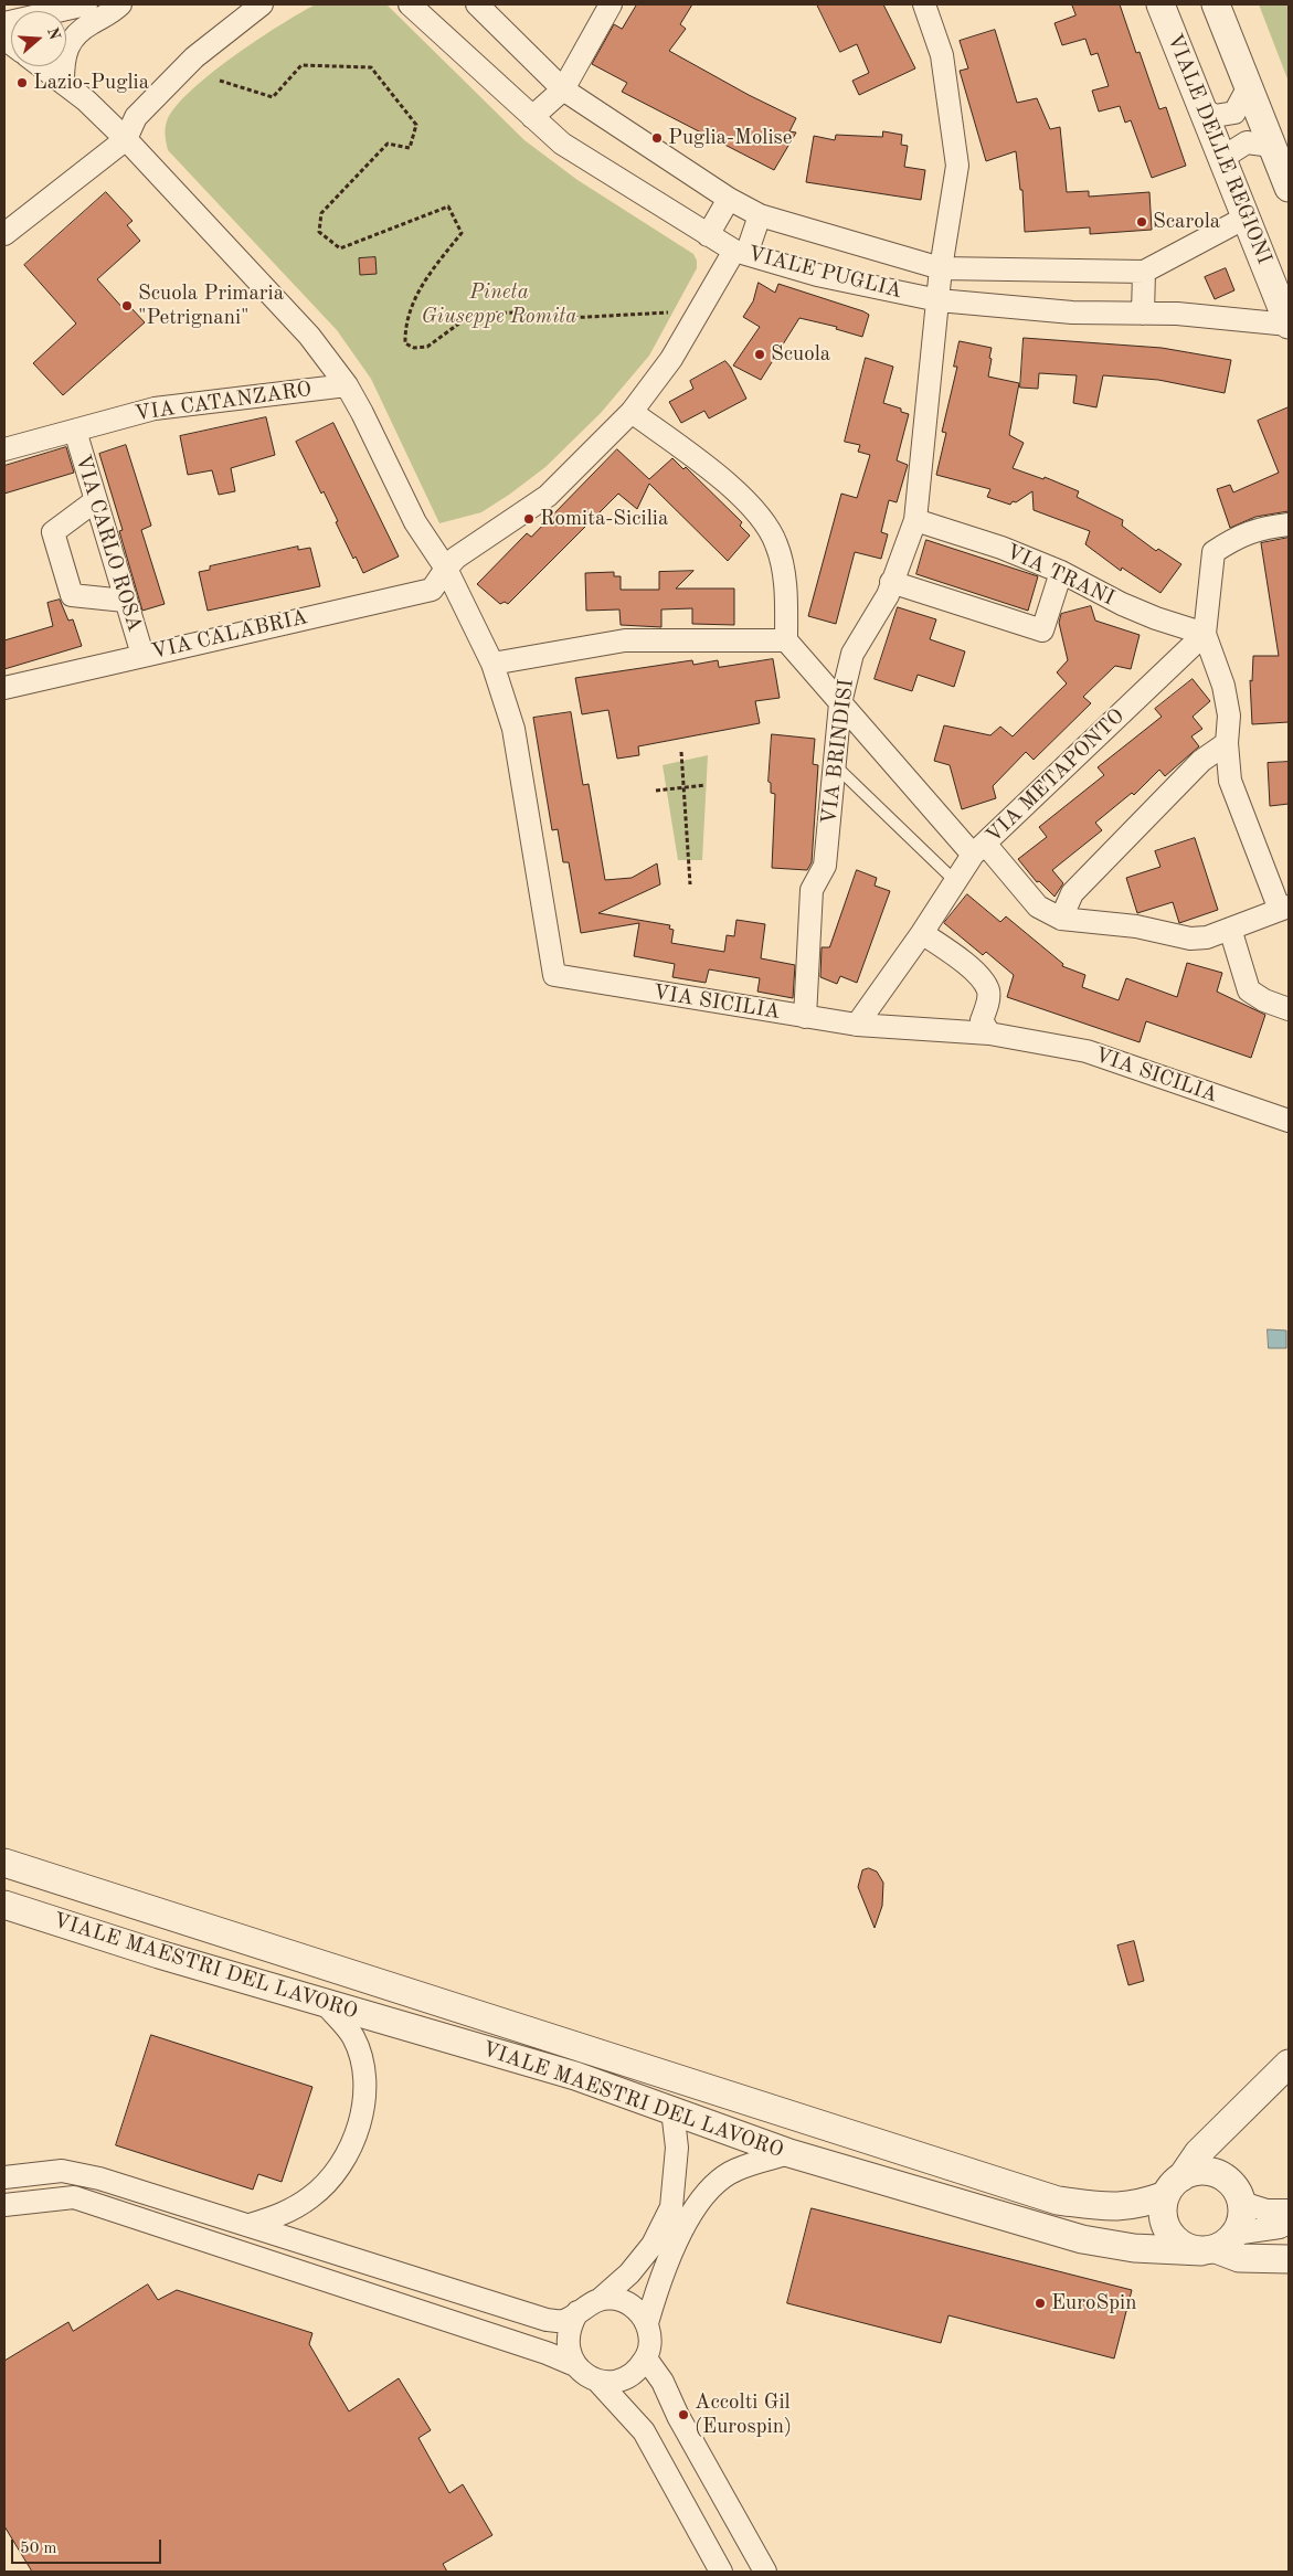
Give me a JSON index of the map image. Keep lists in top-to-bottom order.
{
  "streets": {
    "street": [
      "VIALE DELLE REGIONI",
      "VIALE PUGLIA",
      "VIA CATANZARO",
      "VIA CARLO ROSA",
      "VIA TRANI",
      "VIA CALABRIA",
      "VIA BRINDISI",
      "VIA METAPONTO",
      "VIA SICILIA",
      "VIALE MAESTRI DEL LAVORO"
    ]
  },
  "crossings": [
    ["VIALE DELLE REGIONI", "VIALE PUGLIA"],
    ["VIALE PUGLIA", "VIA CALABRIA"],
    ["VIALE PUGLIA", "VIA BRINDISI"],
    ["VIA CATANZARO", "VIA CARLO ROSA"],
    ["VIA CATANZARO", "VIA SICILIA"],
    ["VIA CARLO ROSA", "VIA CALABRIA"],
    ["VIA TRANI", "VIA BRINDISI"],
    ["VIA TRANI", "VIA METAPONTO"],
    ["VIA CALABRIA", "VIA SICILIA"],
    ["VIA BRINDISI", "VIA SICILIA"],
    ["VIA METAPONTO", "VIA SICILIA"]
  ],
  "parks": ["Pineta Giuseppe Romita"],
  "places": [
    "Lazio-Puglia",
    "Puglia-Molise",
    "Scarola",
    "Scuola Primaria \"Petrignani\"",
    "Scuola",
    "Romita-Sicilia",
    "EuroSpin",
    "Accolti Gil (Eurospin)"
  ],
  "scale_bar": "50 m",
  "north": "right"
}
